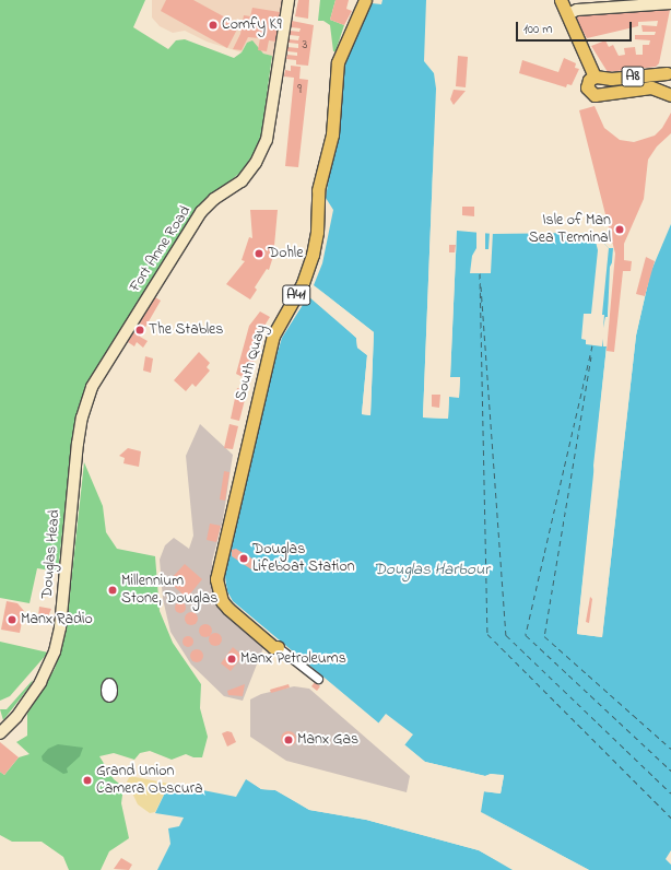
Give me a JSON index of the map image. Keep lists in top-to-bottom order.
{
  "streets": {
    "main road": [
      "A8",
      "Fort Anne Road",
      "A41",
      "South Quay",
      "Douglas Head"
    ]
  },
  "crossings": [
    ["Fort Anne Road", "Douglas Head"]
  ],
  "water": ["Douglas Harbour"],
  "places": [
    "Comfy K9",
    "Isle of Man Sea Terminal",
    "Dohle",
    "The Stables",
    "Douglas Lifeboat Station",
    "Millennium Stone, Douglas",
    "Manx Radio",
    "Manx Petroleums",
    "Manx Gas",
    "Grand Union Camera Obscura"
  ],
  "house_numbers": ["3", "9"],
  "scale_bar": "100 m"
}
